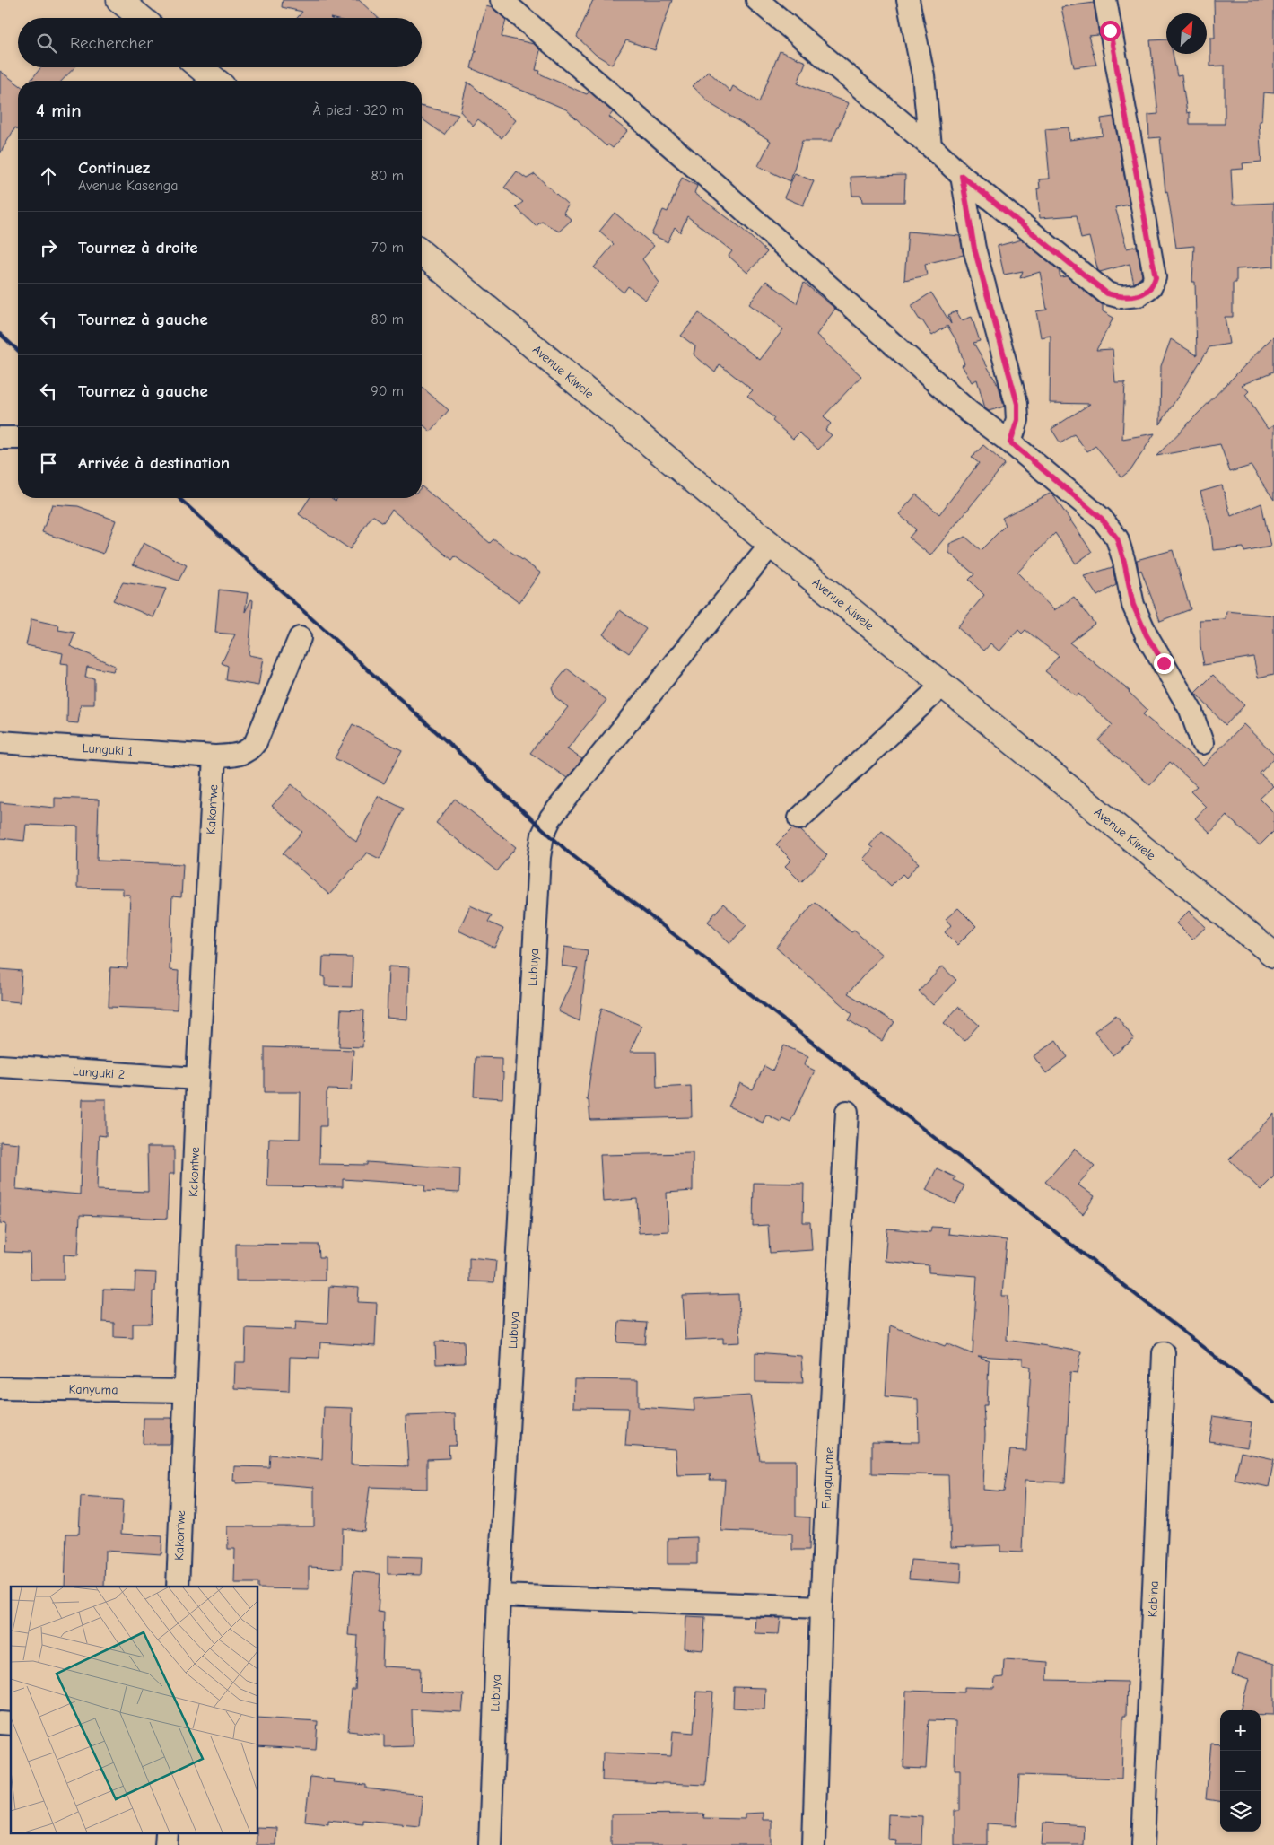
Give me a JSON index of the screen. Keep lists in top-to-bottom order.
{
  "streets": {
    "street": [
      "Avenue Kiwele",
      "Lunguki 1",
      "Kakontwe",
      "Lubuya",
      "Lunguki 2",
      "Kanyuma",
      "Fungurume",
      "Kabina"
    ]
  },
  "crossings": [
    ["Avenue Kiwele", "Lubuya"],
    ["Lunguki 1", "Kakontwe"],
    ["Kakontwe", "Lunguki 2"],
    ["Kakontwe", "Kanyuma"]
  ],
  "north": "top right",
  "page": {
    "search": "Rechercher",
    "heading": ["4 min", "À pied · 320 m"],
    "list": [
      ["Continuez", "Avenue Kasenga", "80 m"],
      ["Tournez à droite", "70 m"],
      ["Tournez à gauche", "80 m"],
      ["Tournez à gauche", "90 m"],
      "Arrivée à destination"
    ],
    "map_buttons": ["+", "−"]
  }
}
